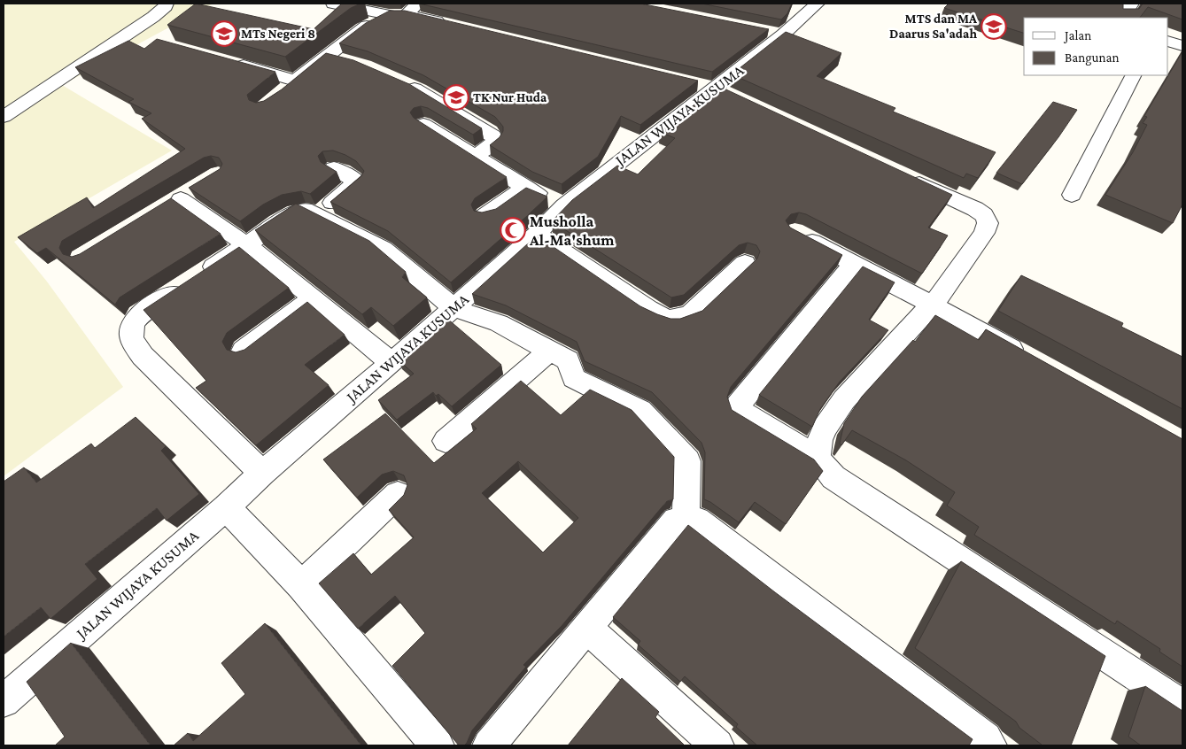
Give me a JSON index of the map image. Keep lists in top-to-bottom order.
{
  "streets": {
    "street": ["JALAN WIJAYA KUSUMA"]
  },
  "places": {
    "school or university": ["MTS dan MA Daarus Sa'adah", "MTs Negeri 8", "TK Nur Huda"],
    "mosque": ["Musholla Al-Ma'shum"]
  },
  "legend": ["Jalan", "Bangunan"]
}
